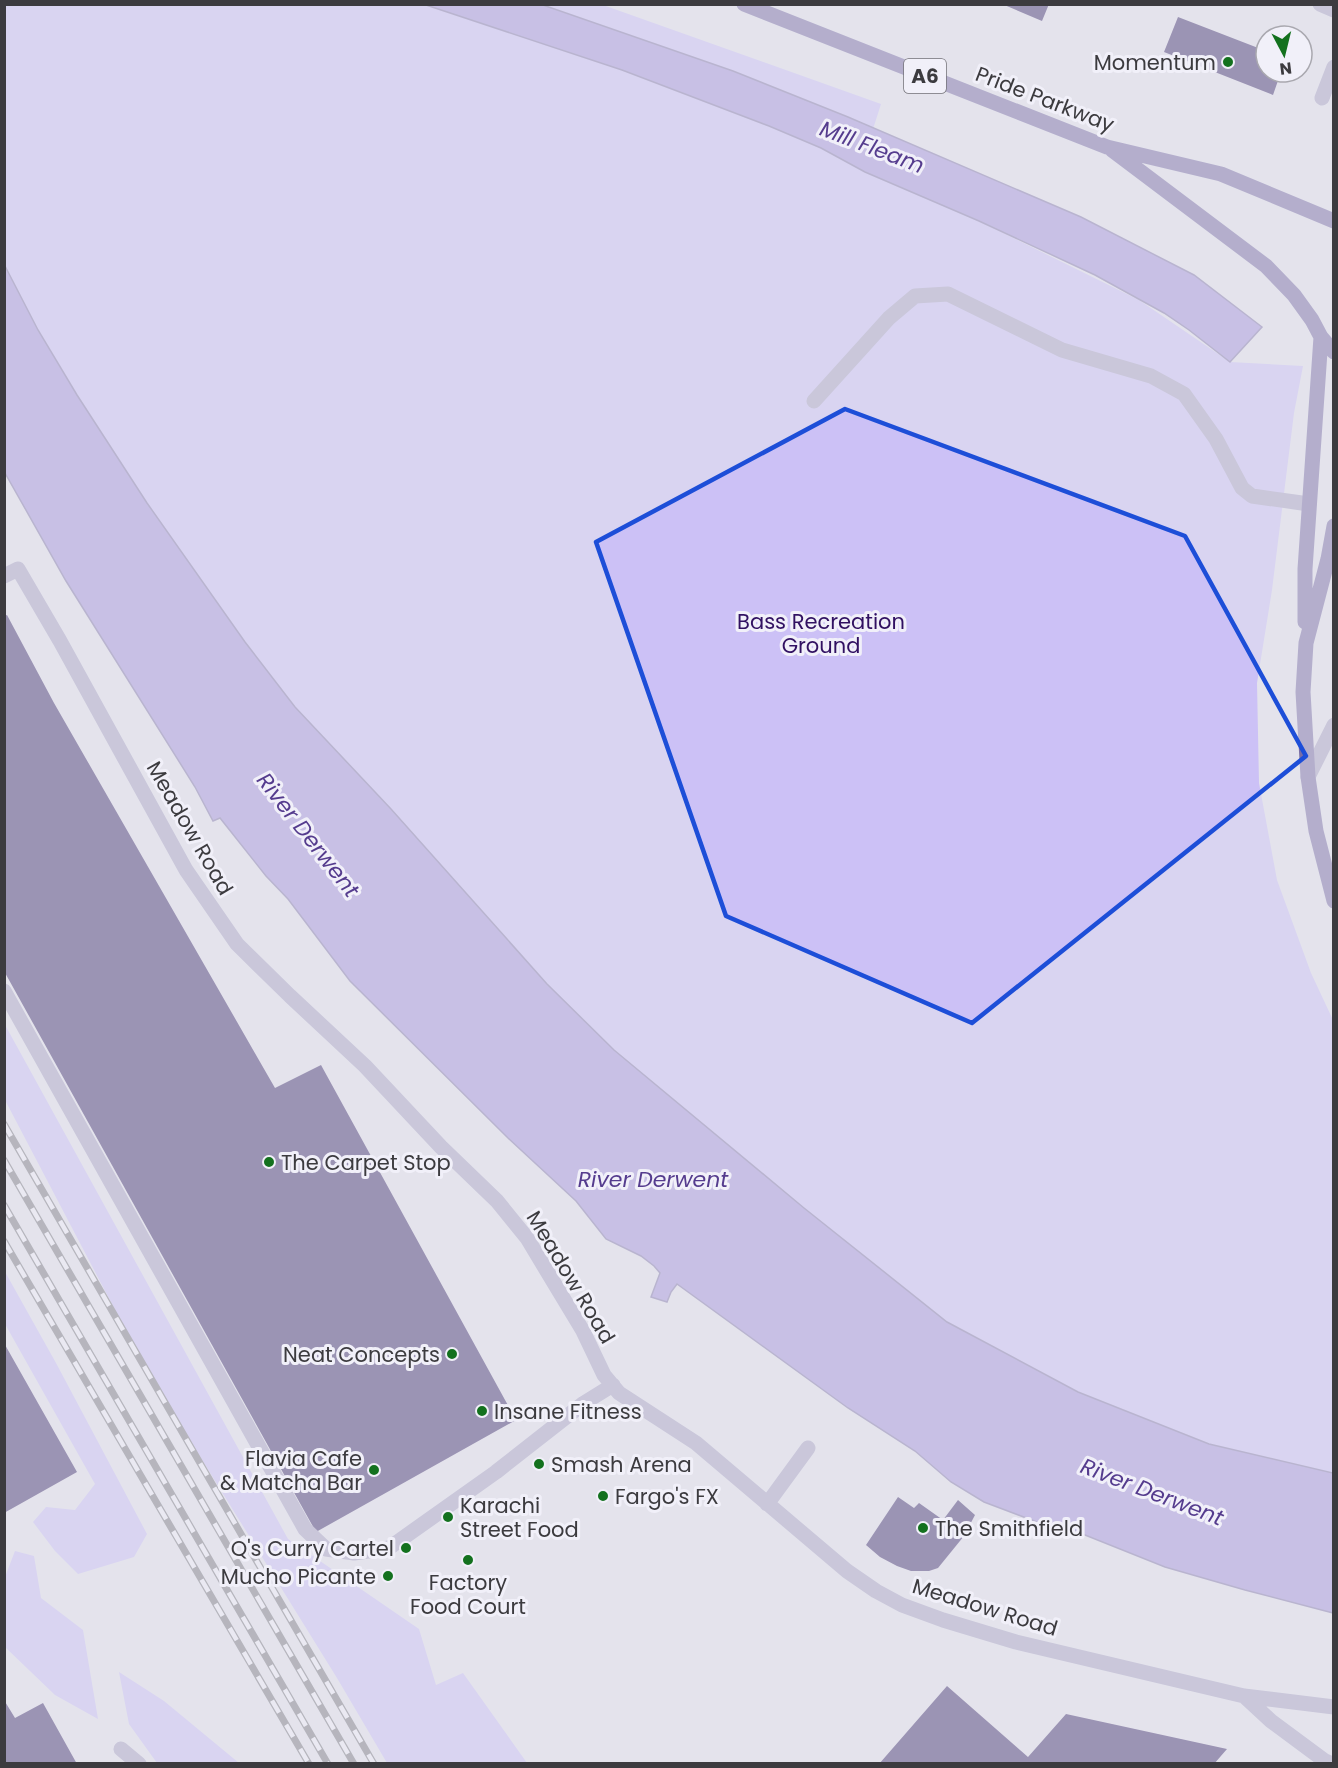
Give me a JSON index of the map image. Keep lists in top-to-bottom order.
{
  "streets": {
    "main road": ["A6", "Pride Parkway"],
    "street": ["Meadow Road"]
  },
  "crossings": [
    ["A6", "Pride Parkway"]
  ],
  "water": ["Mill Fleam", "River Derwent"],
  "parks": ["Bass Recreation Ground"],
  "places": [
    "Momentum",
    "The Carpet Stop",
    "Neat Concepts",
    "Insane Fitness",
    "Smash Arena",
    "Flavia Cafe & Matcha Bar",
    "Fargo's FX",
    "Karachi Street Food",
    "The Smithfield",
    "Q's Curry Cartel",
    "Factory Food Court",
    "Mucho Picante"
  ],
  "north": "bottom"
}
